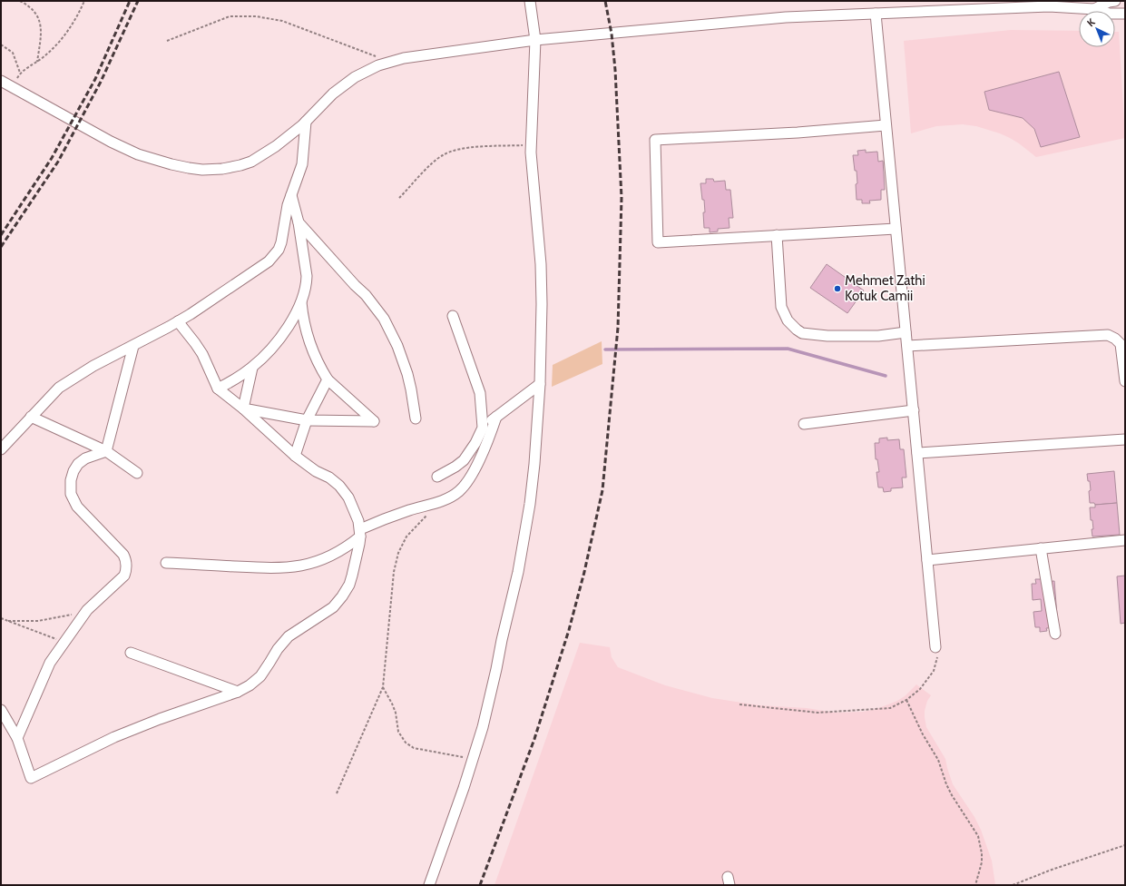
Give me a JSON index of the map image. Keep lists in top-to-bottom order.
{
  "places": ["Mehmet Zathi Kotuk Camii"],
  "north": "top left"
}
